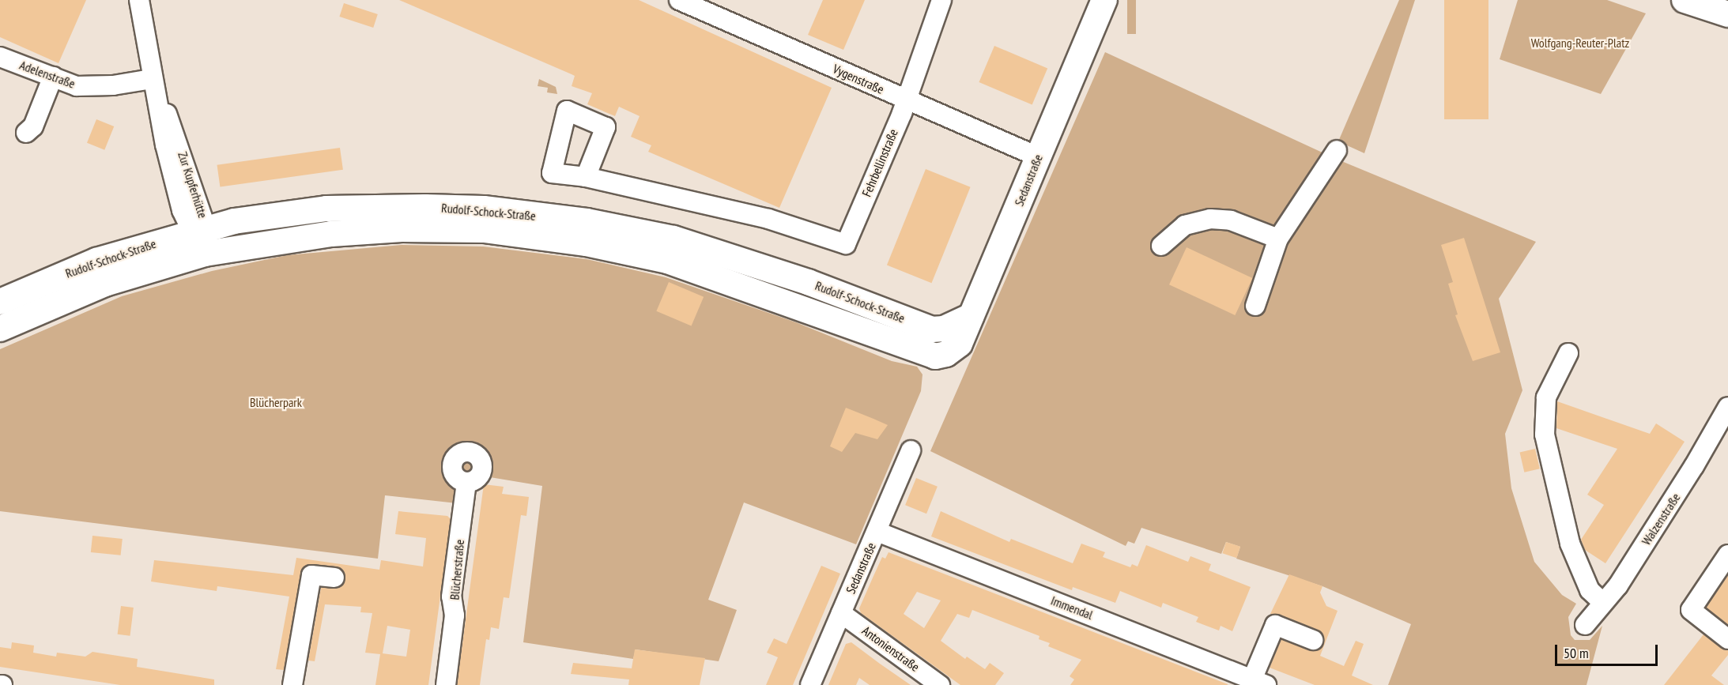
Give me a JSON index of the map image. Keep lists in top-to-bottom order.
{
  "streets": {
    "main road": ["Sedanstraße", "Rudolf-Schock-Straße"],
    "street": [
      "Adelenstraße",
      "Vygenstraße",
      "Fehrbellinstraße",
      "Zur Kupferhütte",
      "Walzenstraße",
      "Blücherstraße",
      "Immendal",
      "Antonienstraße"
    ]
  },
  "crossings": [
    ["Adelenstraße", "Zur Kupferhütte"],
    ["Vygenstraße", "Fehrbellinstraße"],
    ["Vygenstraße", "Sedanstraße"],
    ["Sedanstraße", "Rudolf-Schock-Straße"],
    ["Sedanstraße", "Immendal"],
    ["Sedanstraße", "Antonienstraße"],
    ["Zur Kupferhütte", "Rudolf-Schock-Straße"]
  ],
  "parks": ["Wolfgang-Reuter-Platz", "Blücherpark"],
  "scale_bar": "50 m"
}
